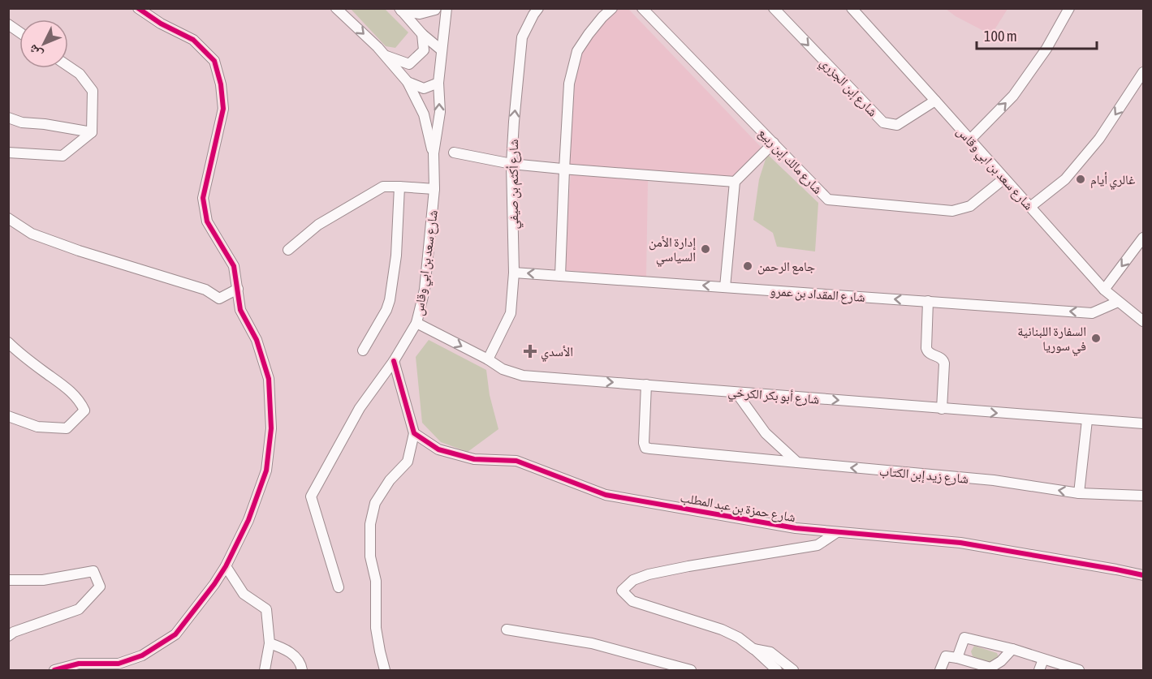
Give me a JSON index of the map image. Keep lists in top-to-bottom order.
{
  "streets": {
    "street": [
      "شارع إبن الجزري",
      "شارع مالك إبن ربيع",
      "شارع سعد بن ابي وقاس",
      "شارع أكثم بن صيفي",
      "شارع المقداد بن عمرو",
      "شارع أبو بكر الكرخي",
      "شارع زيد إبن الكتاب",
      "شارع حمزة بن عبد المطلب"
    ]
  },
  "crossings": [
    ["شارع إبن الجزري", "شارع سعد بن ابي وقاس"],
    ["شارع مالك إبن ربيع", "شارع سعد بن ابي وقاس"],
    ["شارع سعد بن ابي وقاس", "شارع المقداد بن عمرو"],
    ["شارع سعد بن ابي وقاس", "شارع أبو بكر الكرخي"],
    ["شارع أكثم بن صيفي", "شارع المقداد بن عمرو"],
    ["شارع أكثم بن صيفي", "شارع أبو بكر الكرخي"],
    ["شارع أبو بكر الكرخي", "شارع زيد إبن الكتاب"]
  ],
  "one_way": [
    "شارع إبن الجزري",
    "شارع المقداد بن عمرو",
    "شارع أبو بكر الكرخي",
    "شارع زيد إبن الكتاب"
  ],
  "places": {
    "other": [
      "غالري أيام",
      "إدارة الأمن السياسي",
      "جامع الرحمن",
      "السفارة اللبنانية في سوريا"
    ],
    "health": ["الأسدي"]
  },
  "scale_bar": "100 m",
  "north": "bottom left"
}
